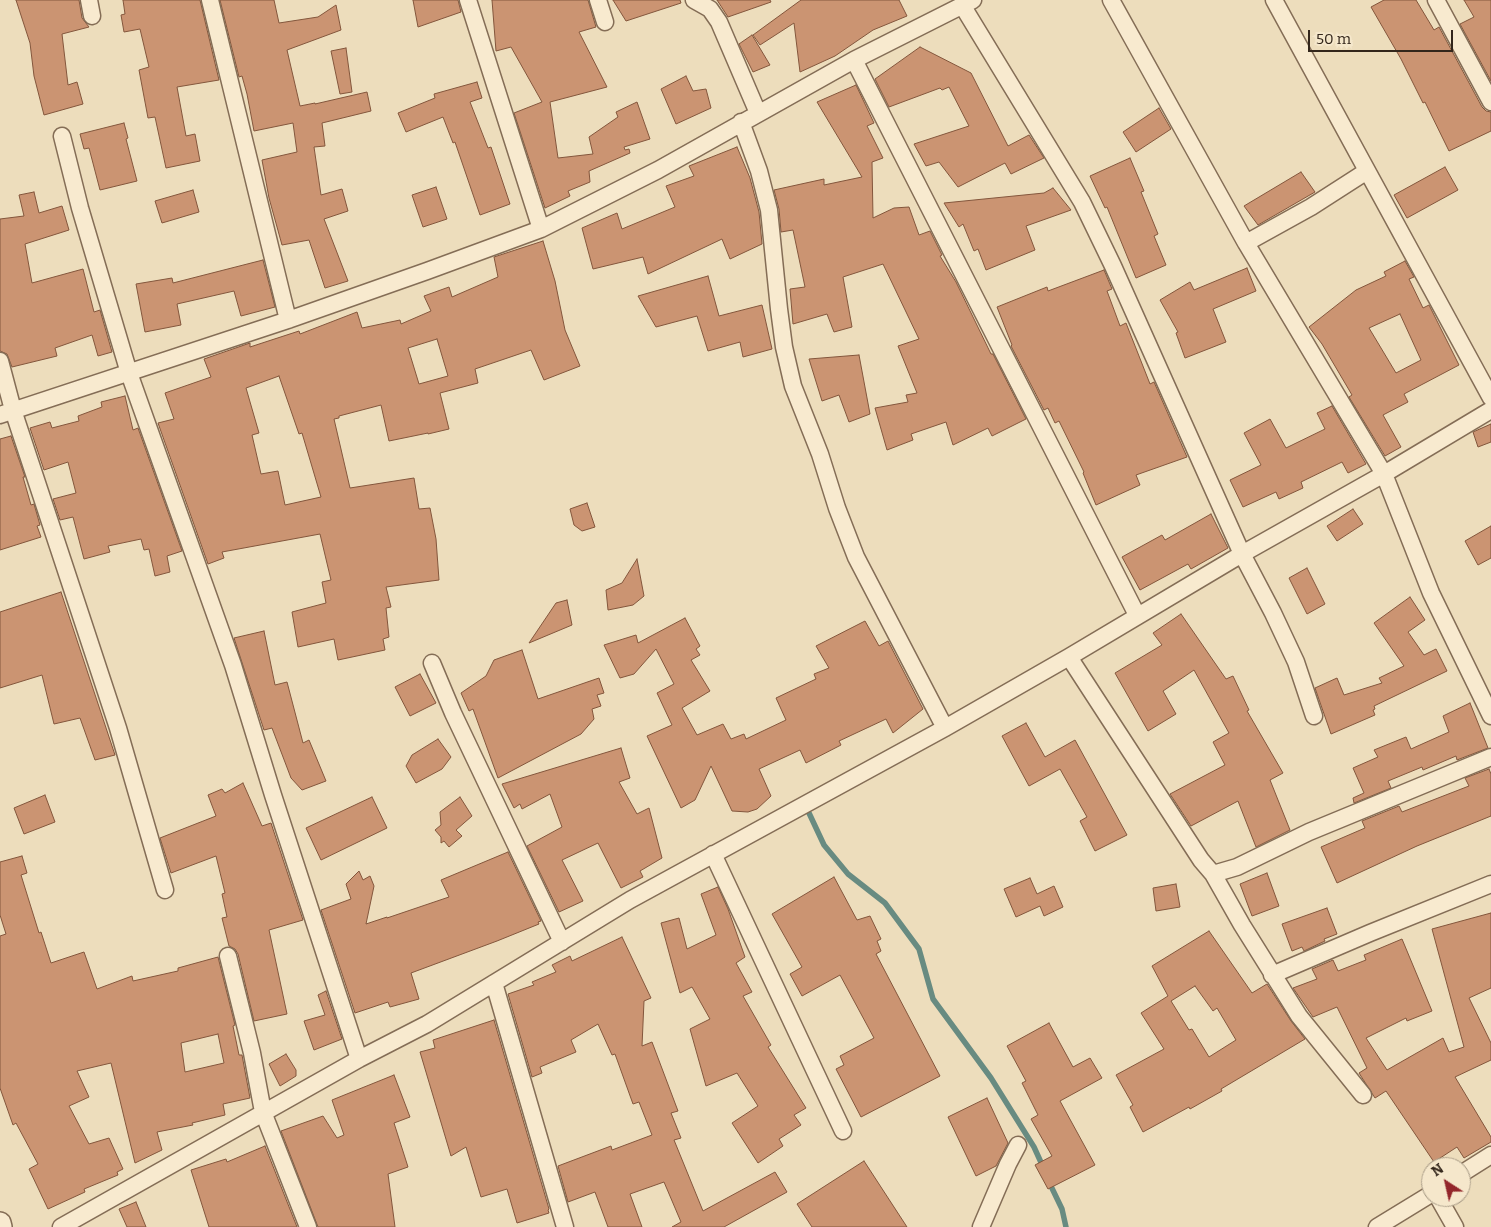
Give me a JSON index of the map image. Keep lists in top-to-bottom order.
{
  "scale_bar": "50 m",
  "north": "top left"
}
